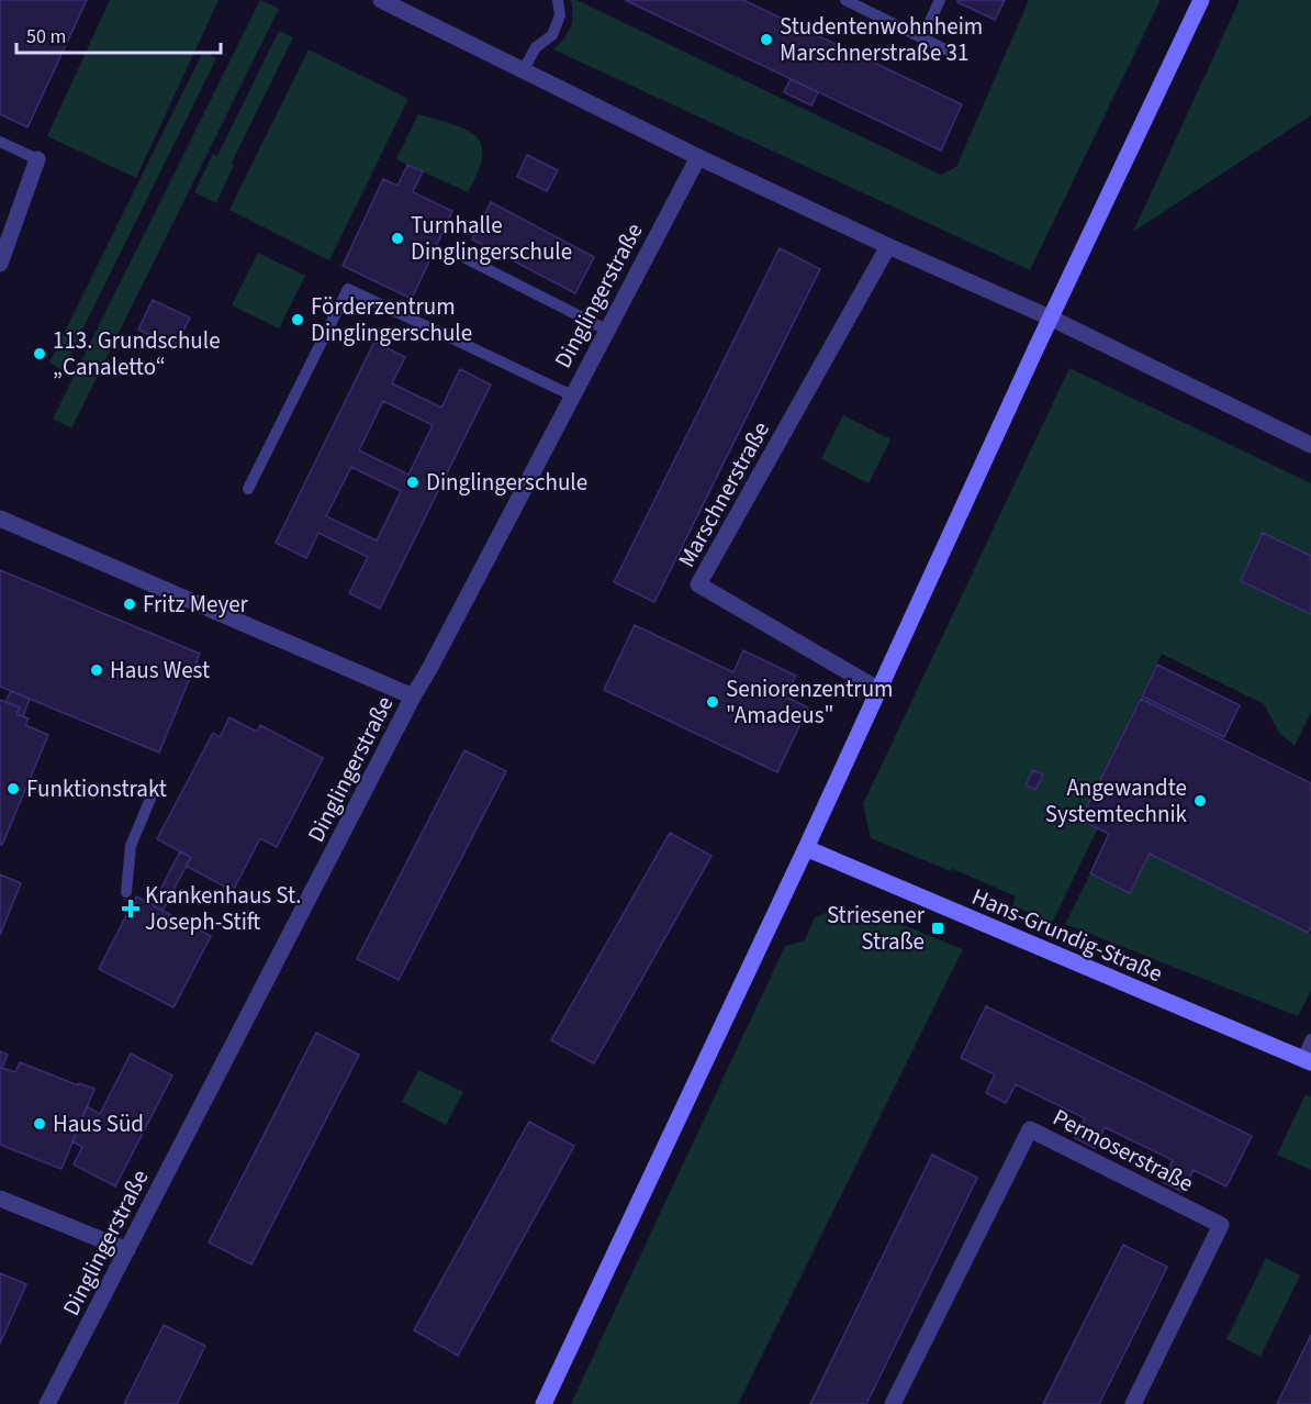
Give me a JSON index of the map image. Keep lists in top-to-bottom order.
{
  "streets": {
    "main road": ["Hans-Grundig-Straße"],
    "street": ["Dinglingerstraße", "Marschnerstraße", "Permoserstraße"]
  },
  "places": {
    "other": [
      "Studentenwohnheim Marschnerstraße 31",
      "Turnhalle Dinglingerschule",
      "Förderzentrum Dinglingerschule",
      "113. Grundschule „Canaletto“",
      "Dinglingerschule",
      "Fritz Meyer",
      "Haus West",
      "Seniorenzentrum \"Amadeus\"",
      "Funktionstrakt",
      "Angewandte Systemtechnik",
      "Haus Süd"
    ],
    "health": ["Krankenhaus St. Joseph-Stift"],
    "transit": ["Striesener Straße"]
  },
  "scale_bar": "50 m"
}
